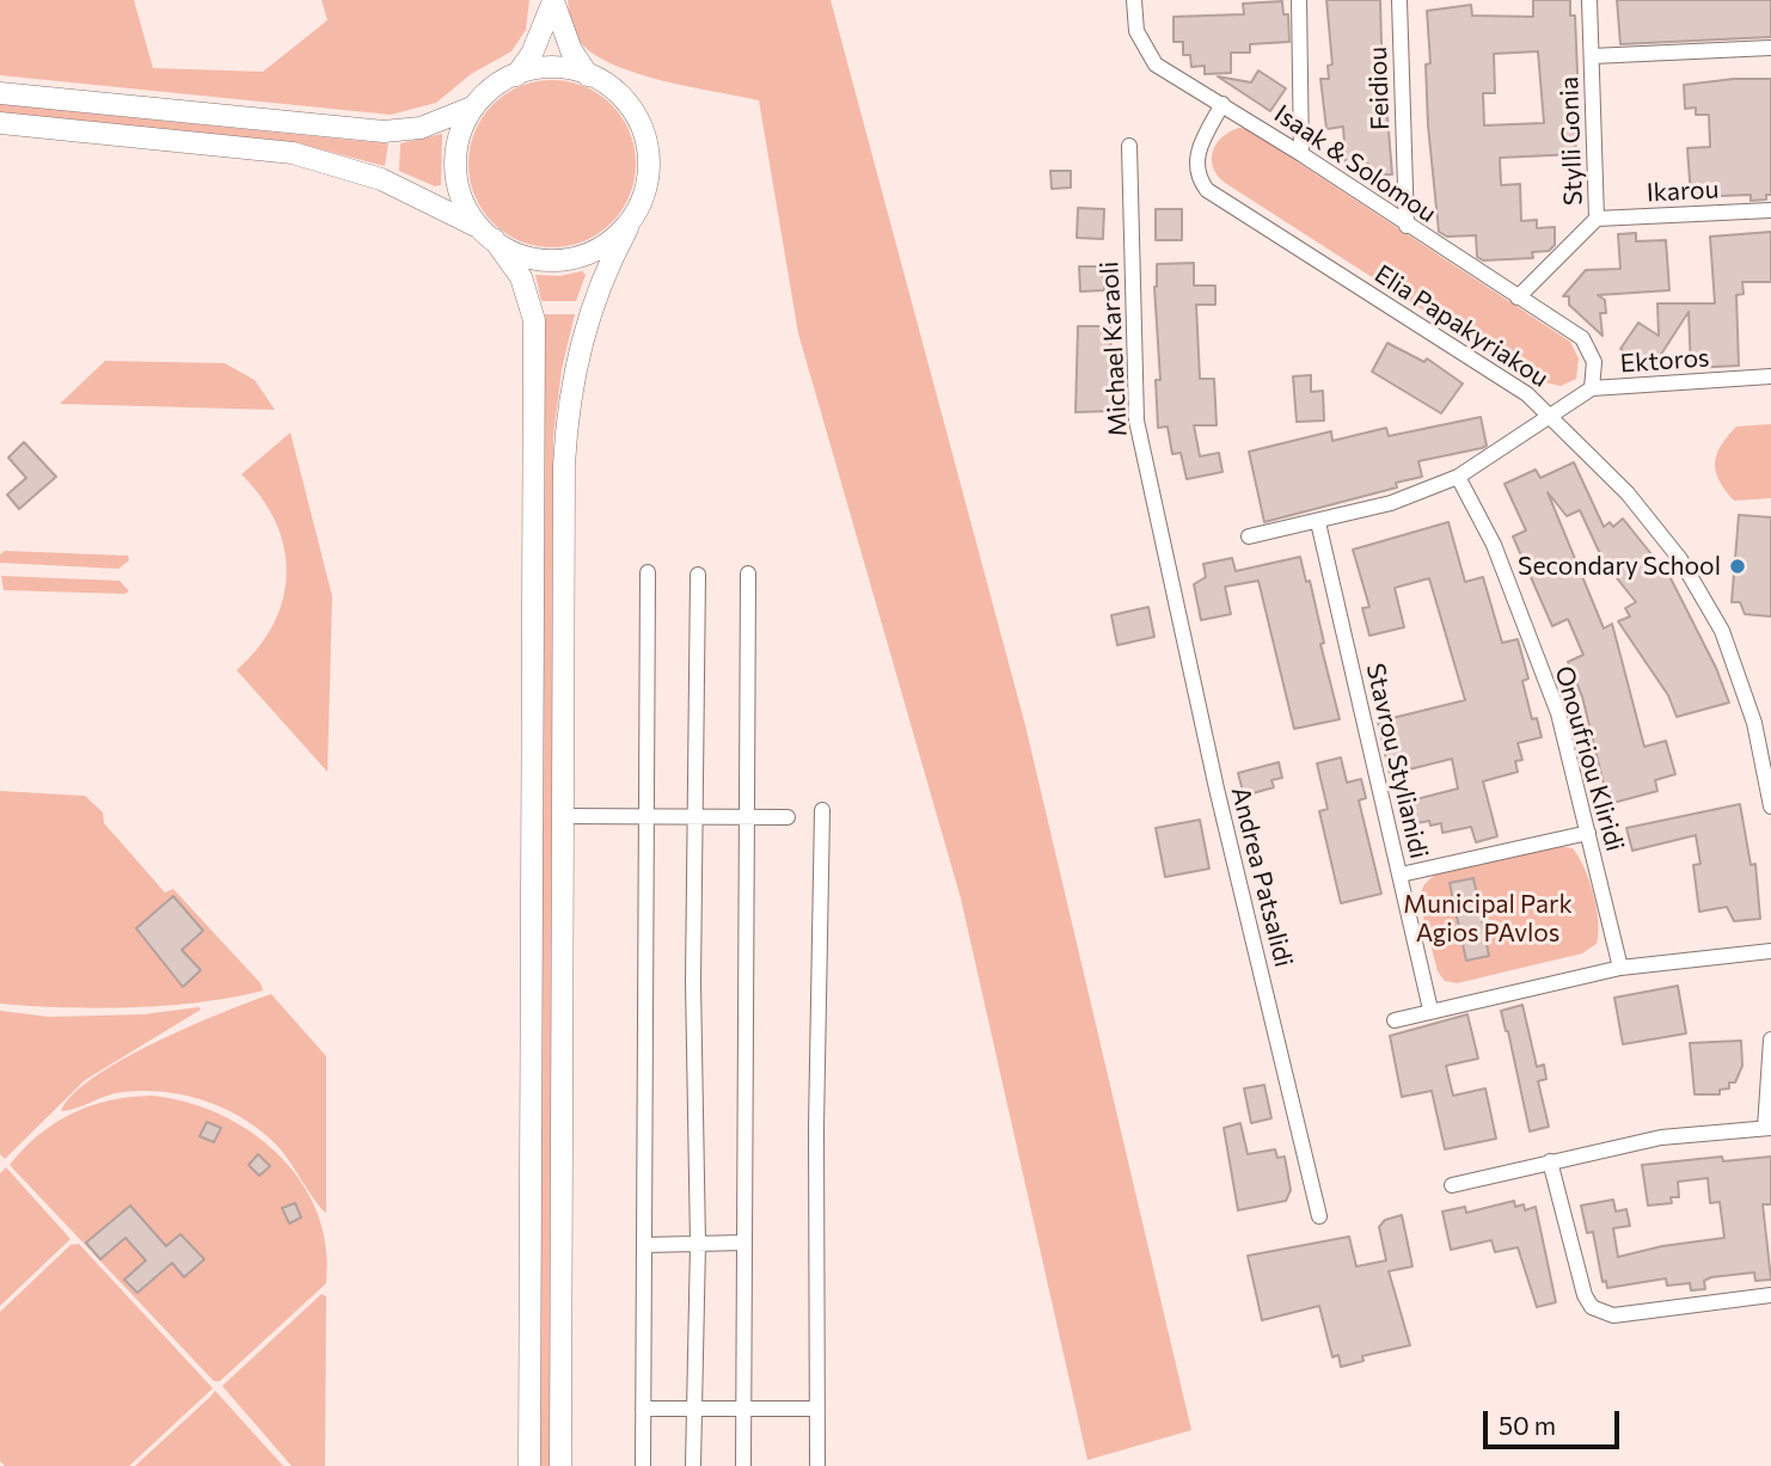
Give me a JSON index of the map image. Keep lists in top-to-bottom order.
{
  "streets": {
    "street": [
      "Feidiou",
      "Stylli Gonia",
      "Isaak & Solomou",
      "Ikarou",
      "Elia Papakyriakou",
      "Michael Karaoli",
      "Ektoros",
      "Onoufriou Kliridi",
      "Stavrou Stylianidi",
      "Andrea Patsalidi"
    ]
  },
  "crossings": [
    ["Feidiou", "Isaak & Solomou"],
    ["Stylli Gonia", "Isaak & Solomou"],
    ["Stylli Gonia", "Ikarou"],
    ["Stylli Gonia", "Ektoros"],
    ["Isaak & Solomou", "Elia Papakyriakou"],
    ["Isaak & Solomou", "Ektoros"],
    ["Michael Karaoli", "Andrea Patsalidi"]
  ],
  "parks": ["Municipal Park Agios PAvlos"],
  "places": ["Secondary School"],
  "scale_bar": "50 m"
}
